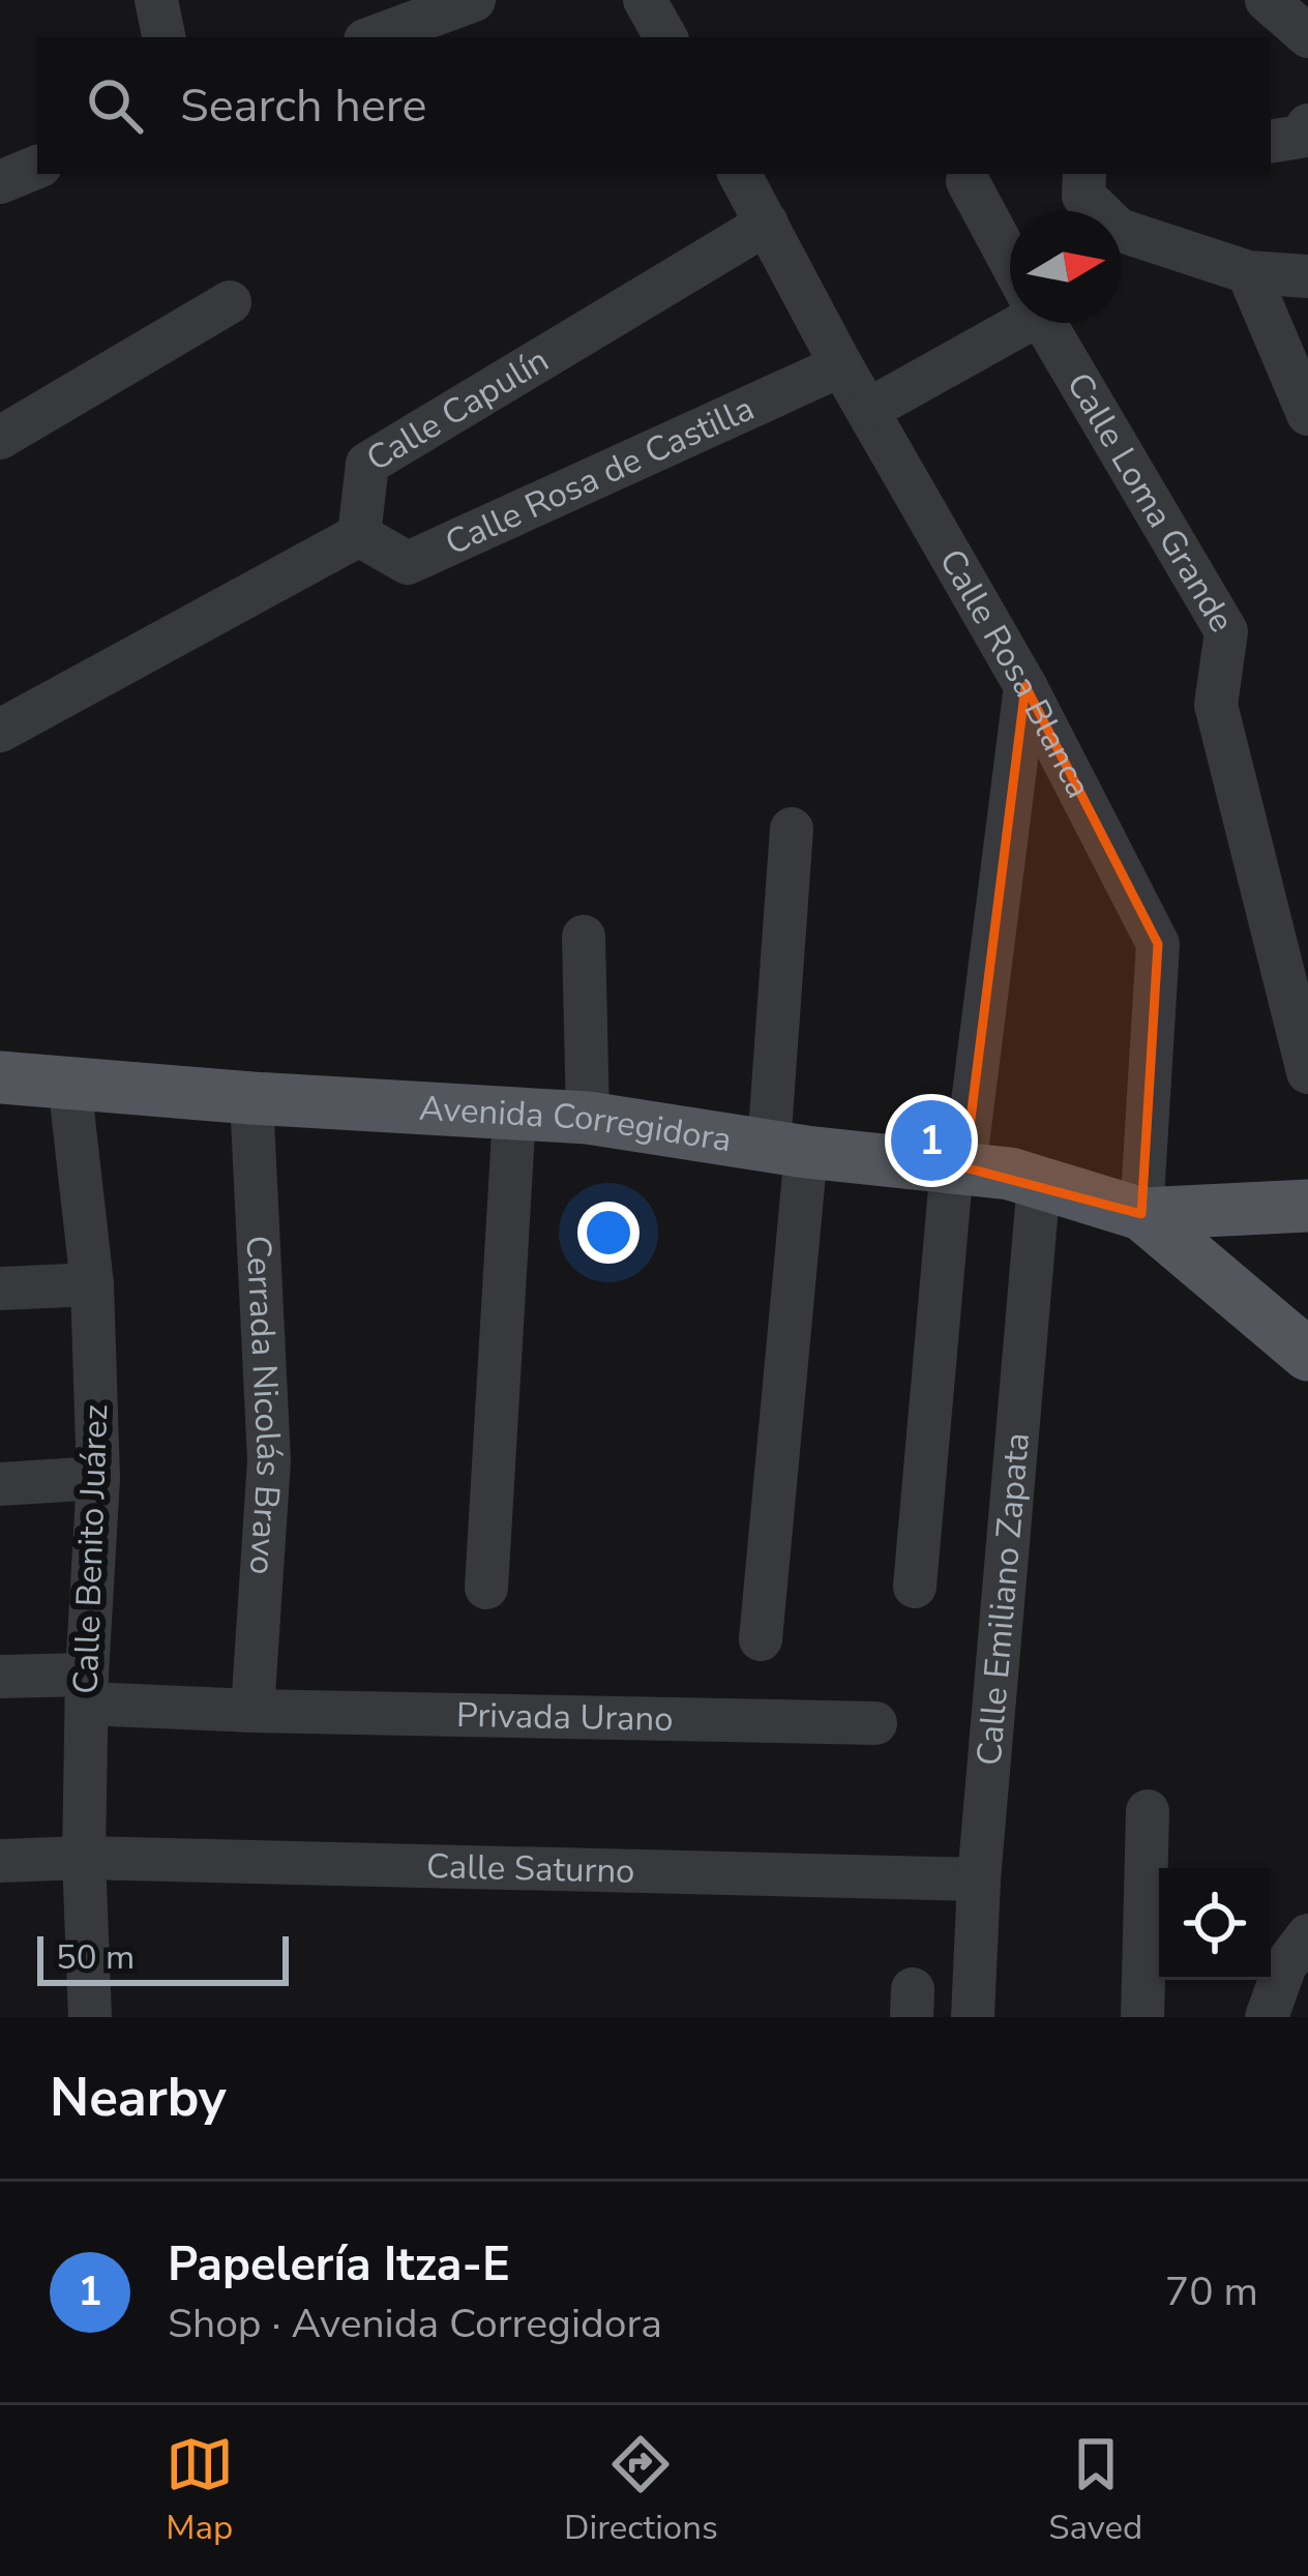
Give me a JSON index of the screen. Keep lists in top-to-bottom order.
{
  "streets": {
    "main road": ["Avenida Corregidora"],
    "street": [
      "Calle Capulín",
      "Calle Rosa de Castilla",
      "Calle Loma Grande",
      "Calle Rosa Blanca",
      "Cerrada Nicolás Bravo",
      "Calle Benito Juárez",
      "Calle Emiliano Zapata",
      "Privada Urano",
      "Calle Saturno"
    ]
  },
  "crossings": [
    ["Calle Capulín", "Calle Rosa de Castilla"],
    ["Calle Capulín", "Calle Rosa Blanca"],
    ["Calle Rosa de Castilla", "Calle Rosa Blanca"],
    ["Calle Rosa Blanca", "Avenida Corregidora"],
    ["Avenida Corregidora", "Cerrada Nicolás Bravo"],
    ["Avenida Corregidora", "Calle Benito Juárez"],
    ["Avenida Corregidora", "Calle Emiliano Zapata"],
    ["Cerrada Nicolás Bravo", "Privada Urano"],
    ["Calle Benito Juárez", "Privada Urano"],
    ["Calle Benito Juárez", "Calle Saturno"],
    ["Calle Emiliano Zapata", "Calle Saturno"]
  ],
  "scale_bar": "50 m",
  "north": "right",
  "page": {
    "search": "Search here",
    "pins": "1",
    "scale": "50 m",
    "heading": "Nearby",
    "list": [
      {
        "mark": "1",
        "name": "Papelería Itza-E",
        "note": "Shop · Avenida Corregidora",
        "value": "70 m"
      }
    ],
    "nav": ["Map", "Directions", "Saved"]
  }
}
